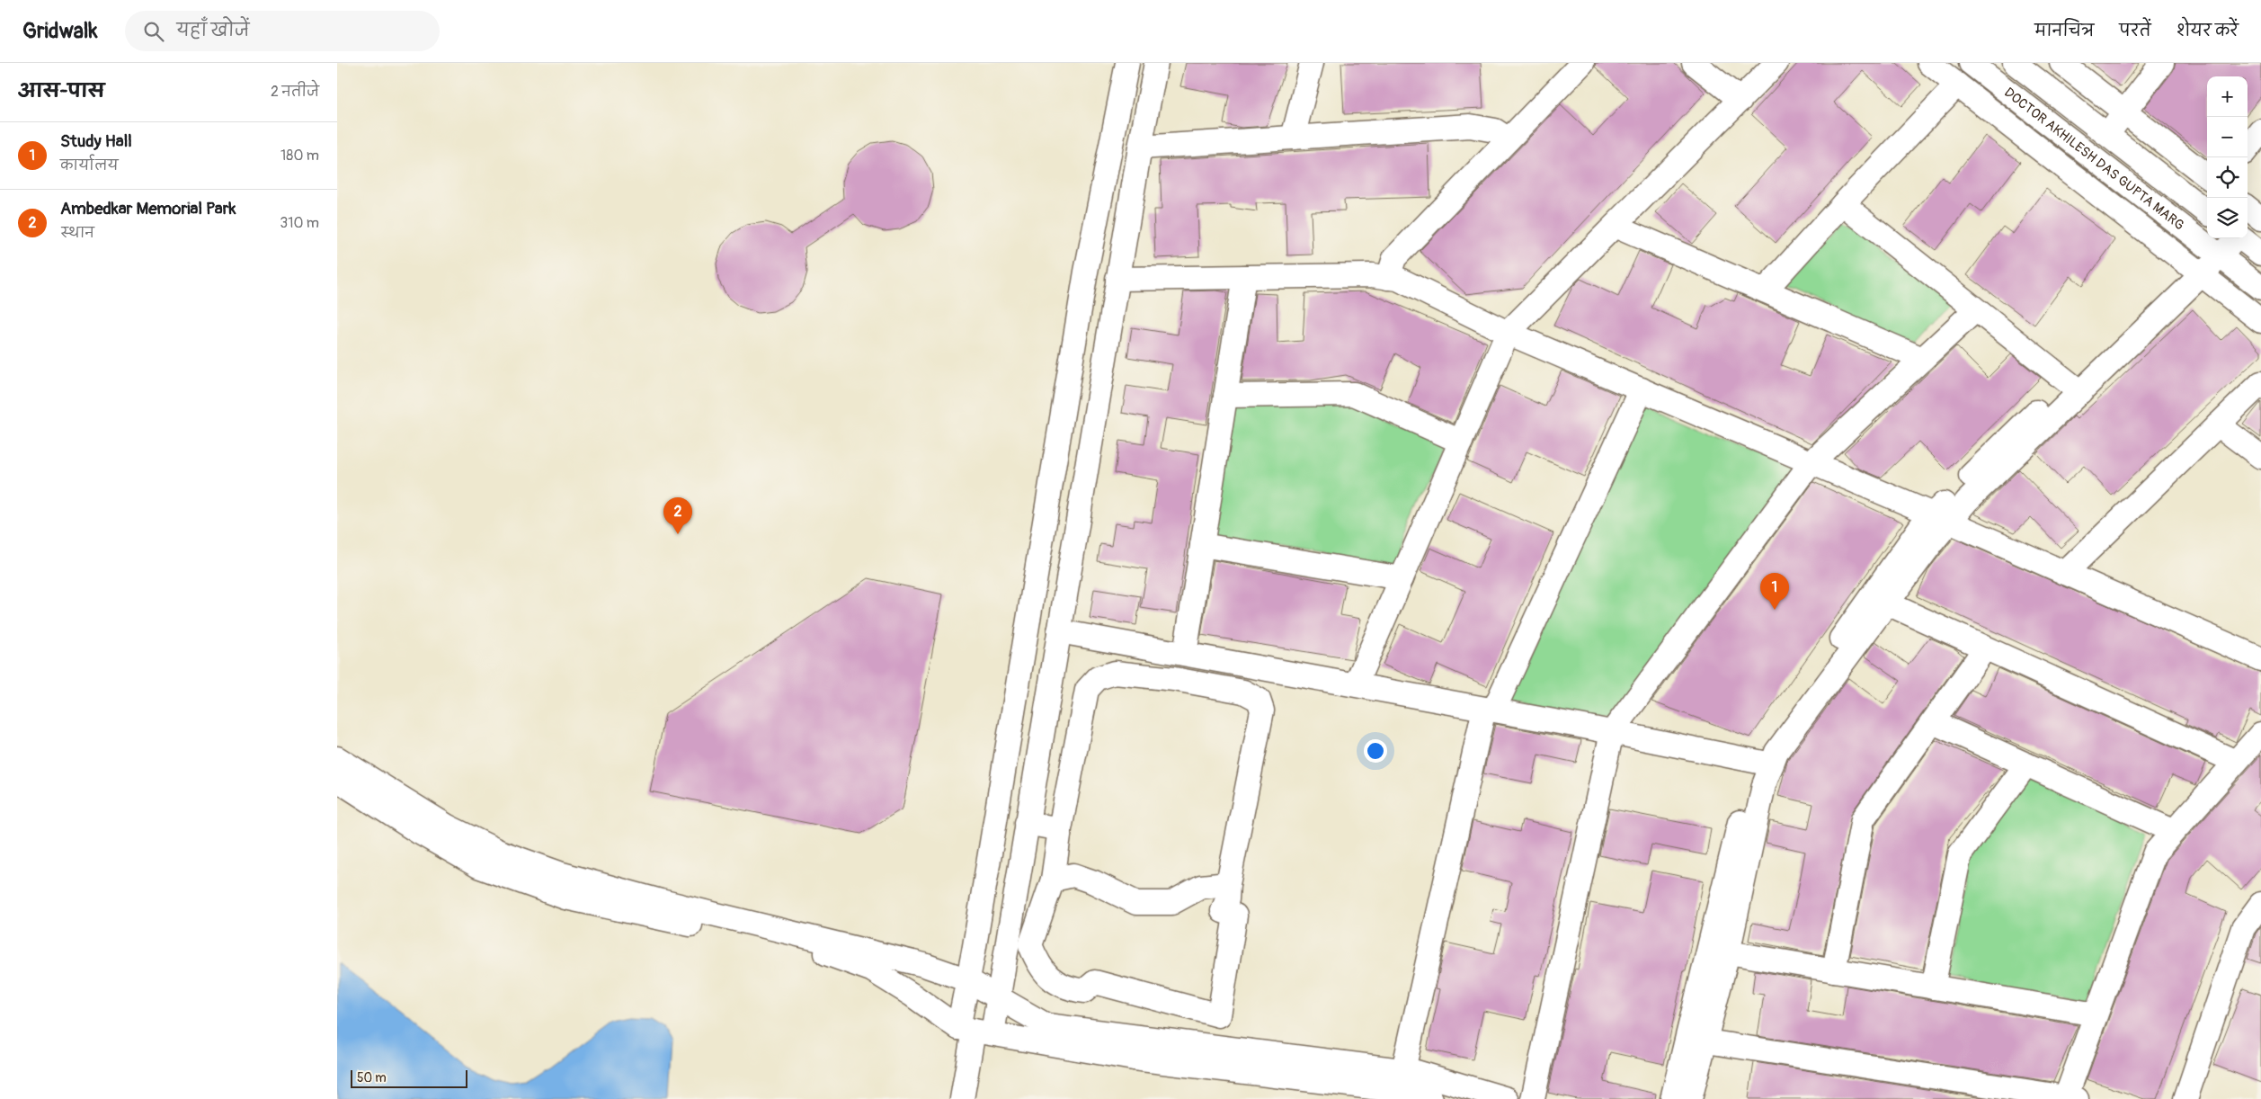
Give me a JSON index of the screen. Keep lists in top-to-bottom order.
{
  "streets": {
    "street": ["DOCTOR AKHILESH DAS GUPTA MARG"]
  },
  "scale_bar": "50 m",
  "page": {
    "header": "Gridwalk",
    "search": "यहाँ खोजें",
    "nav": ["मानचित्र", "परतें", "शेयर करें"],
    "heading": ["आस-पास", "2 नतीजे"],
    "map_buttons": ["+", "−"],
    "list": [
      {
        "mark": "1",
        "name": "Study Hall",
        "note": "कार्यालय",
        "value": "180 m"
      },
      {
        "mark": "2",
        "name": "Ambedkar Memorial Park",
        "note": "स्थान",
        "value": "310 m"
      }
    ],
    "pins": ["2", "1"],
    "scale": "50 m"
  }
}
